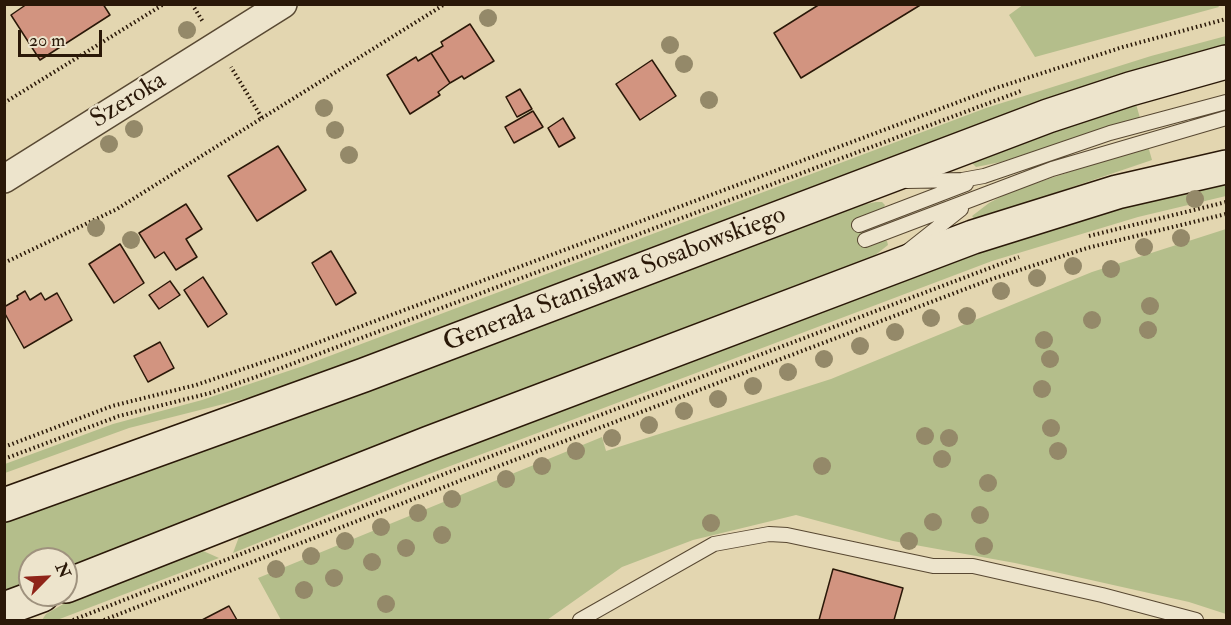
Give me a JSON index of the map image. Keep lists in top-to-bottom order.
{
  "streets": {
    "main road": ["Generała Stanisława Sosabowskiego"],
    "street": ["Szeroka"]
  },
  "scale_bar": "20 m",
  "north": "top right"
}
